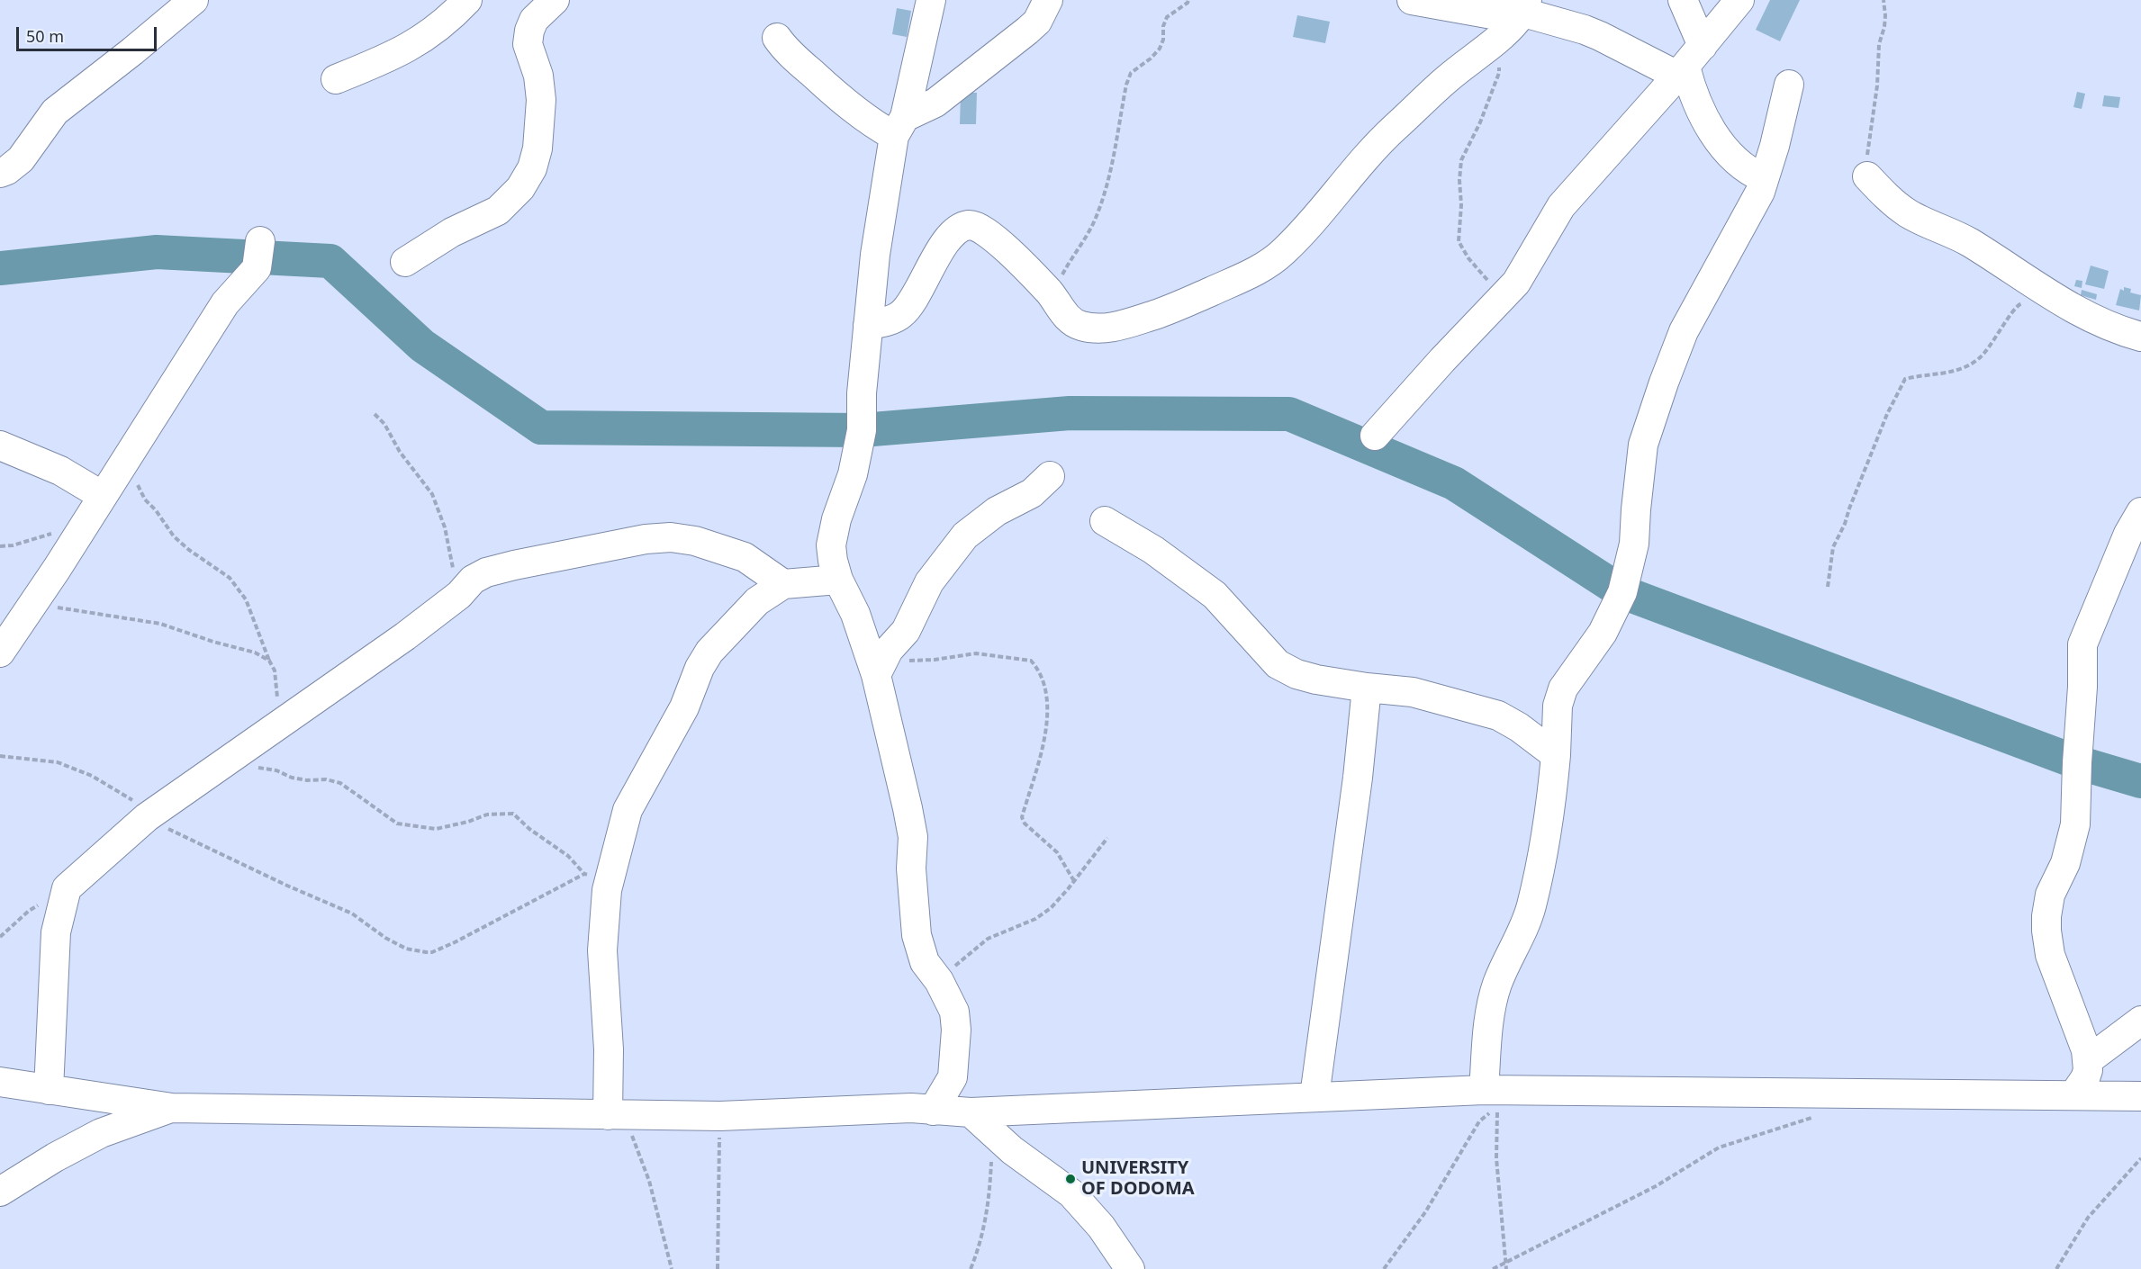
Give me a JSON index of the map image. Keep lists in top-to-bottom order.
{
  "places": ["UNIVERSITY OF DODOMA"],
  "scale_bar": "50 m"
}
